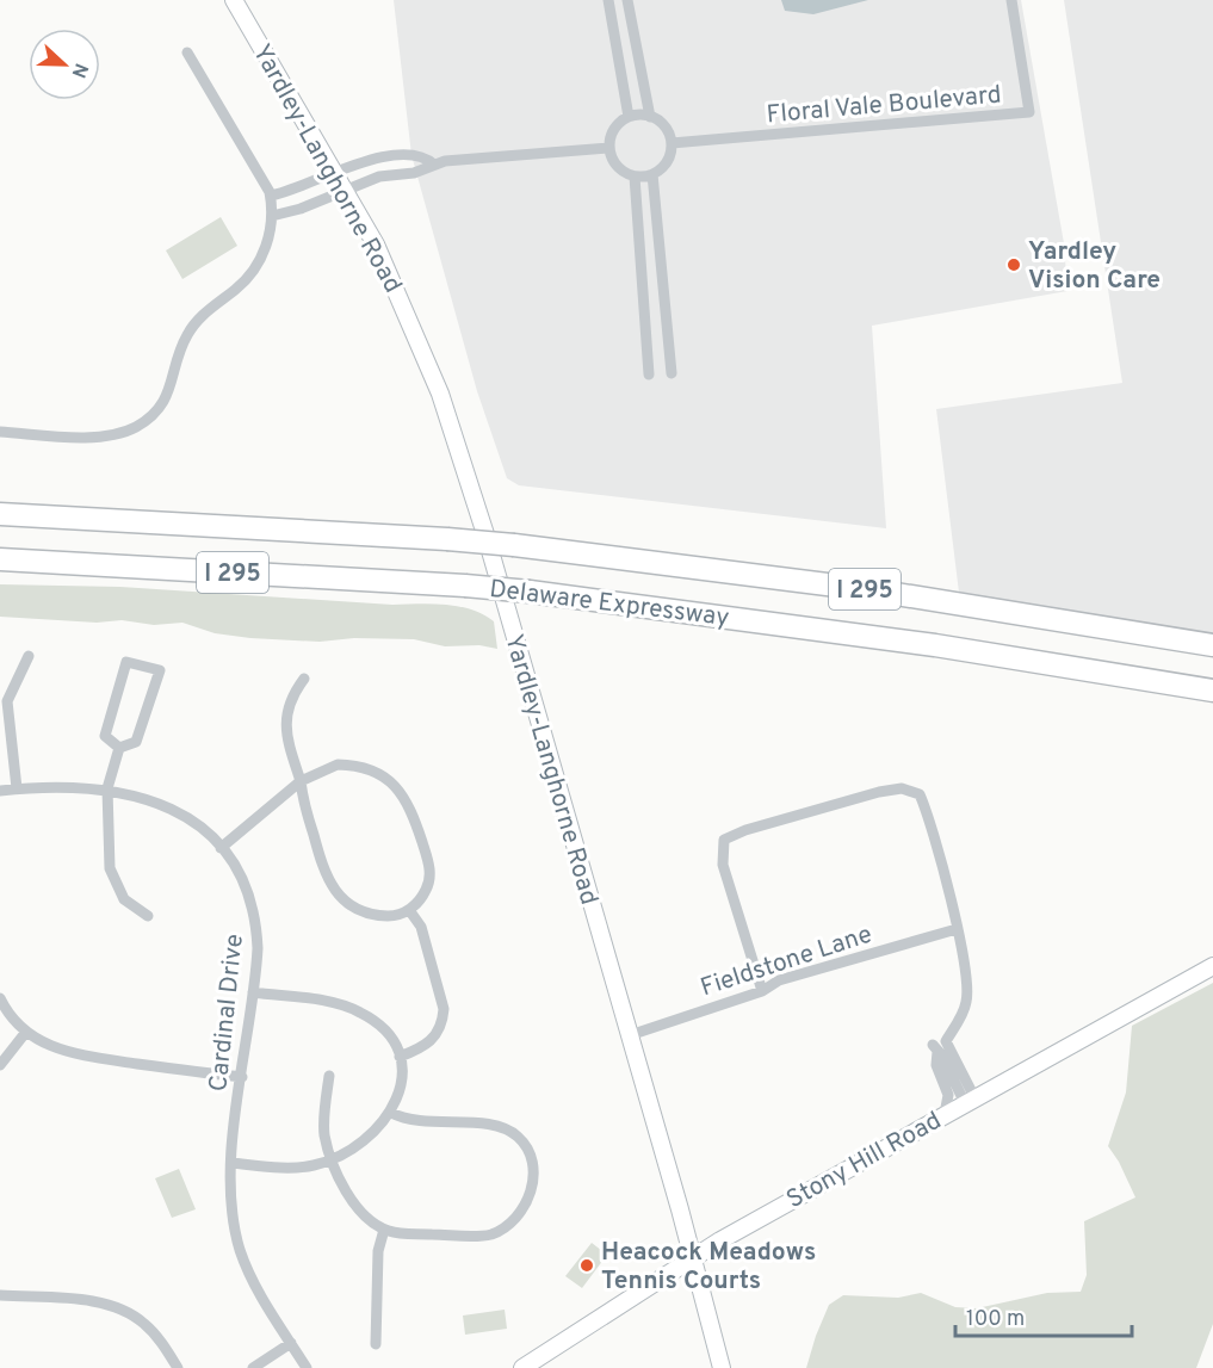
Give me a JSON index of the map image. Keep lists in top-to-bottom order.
{
  "streets": {
    "highway": ["I 295", "Delaware Expressway"],
    "main road": ["Yardley-Langhorne Road", "Stony Hill Road"],
    "street": ["Floral Vale Boulevard", "Fieldstone Lane", "Cardinal Drive"]
  },
  "crossings": [
    ["Yardley-Langhorne Road", "Fieldstone Lane"],
    ["Yardley-Langhorne Road", "Stony Hill Road"]
  ],
  "places": ["Yardley Vision Care", "Heacock Meadows Tennis Courts"],
  "scale_bar": "100 m",
  "north": "right"
}
